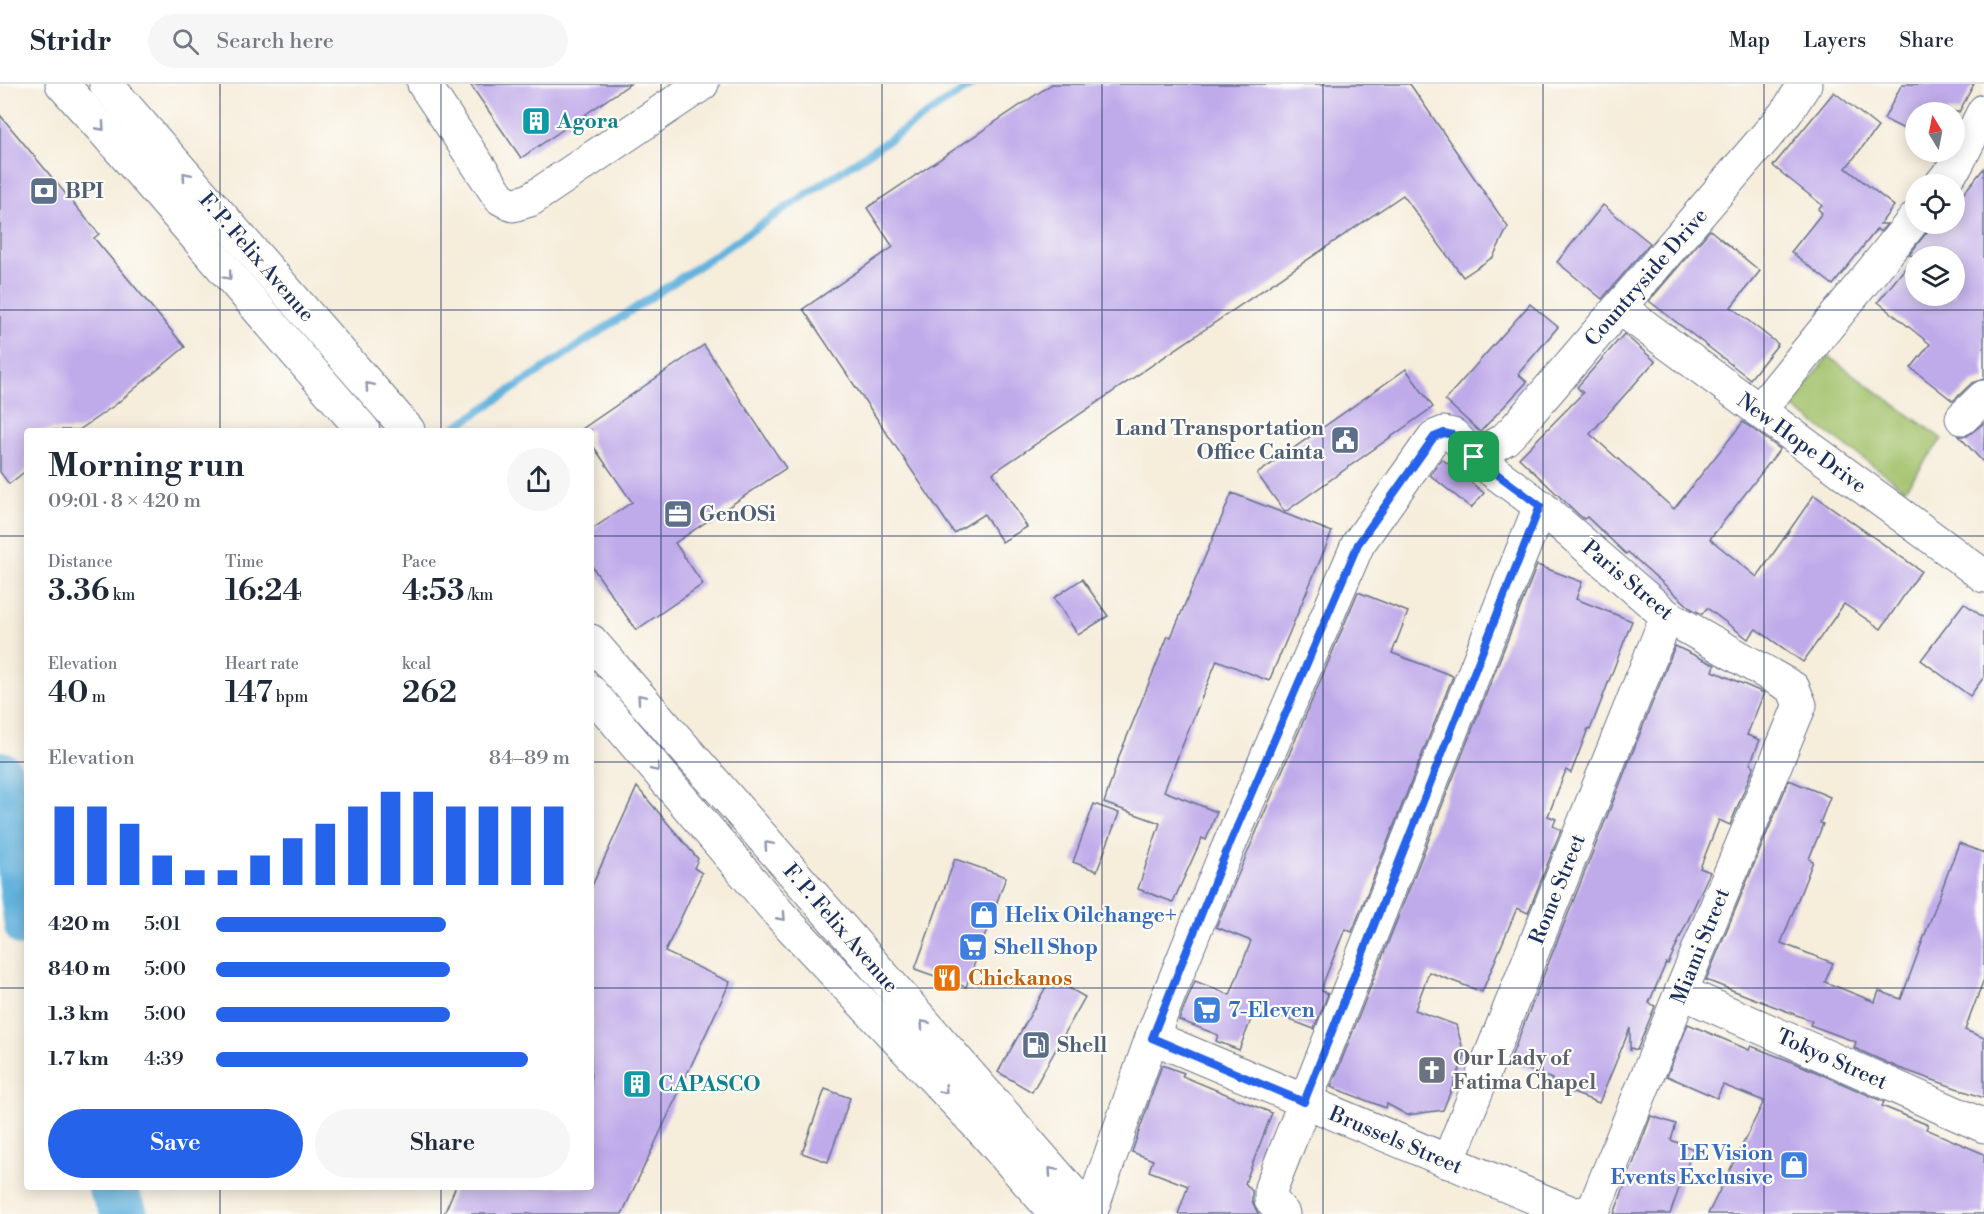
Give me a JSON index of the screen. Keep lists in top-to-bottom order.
{
  "streets": {
    "street": [
      "F. P. Felix Avenue",
      "Countryside Drive",
      "New Hope Drive",
      "Paris Street",
      "Rome Street",
      "Miami Street",
      "Tokyo Street",
      "Brussels Street"
    ]
  },
  "crossings": [
    ["Countryside Drive", "New Hope Drive"],
    ["Countryside Drive", "Paris Street"],
    ["Paris Street", "Rome Street"],
    ["Paris Street", "Miami Street"],
    ["Paris Street", "Brussels Street"],
    ["Rome Street", "Brussels Street"],
    ["Miami Street", "Tokyo Street"],
    ["Miami Street", "Brussels Street"]
  ],
  "places": {
    "building": ["Agora", "CAPASCO"],
    "bank": ["BPI"],
    "public building": ["Land Transportation Office Cainta"],
    "office": ["GenOSi"],
    "shop": ["Helix Oilchange+", "LE Vision Events Exclusive"],
    "supermarket": ["Shell Shop", "7-Eleven"],
    "restaurant": ["Chickanos"],
    "fuel station": ["Shell"],
    "church": ["Our Lady of Fatima Chapel"]
  },
  "north": "top",
  "page": {
    "header": "Stridr",
    "search": "Search here",
    "nav": ["Map", "Layers", "Share"],
    "heading": ["Morning run", "09:01 · 8 × 420 m"],
    "stats": [
      ["Distance", "3.36 km"],
      ["Time", "16:24"],
      ["Pace", "4:53 /km"],
      ["Elevation", "40 m"],
      ["Heart rate", "147 bpm"],
      ["kcal", "262"]
    ],
    "chart": ["Elevation", "84–89 m"],
    "list": [
      {
        "name": "420 m",
        "note": "5:01"
      },
      {
        "name": "840 m",
        "note": "5:00"
      },
      {
        "name": "1.3 km",
        "note": "5:00"
      },
      {
        "name": "1.7 km",
        "note": "4:39"
      }
    ],
    "buttons": ["Save", "Share"]
  }
}
